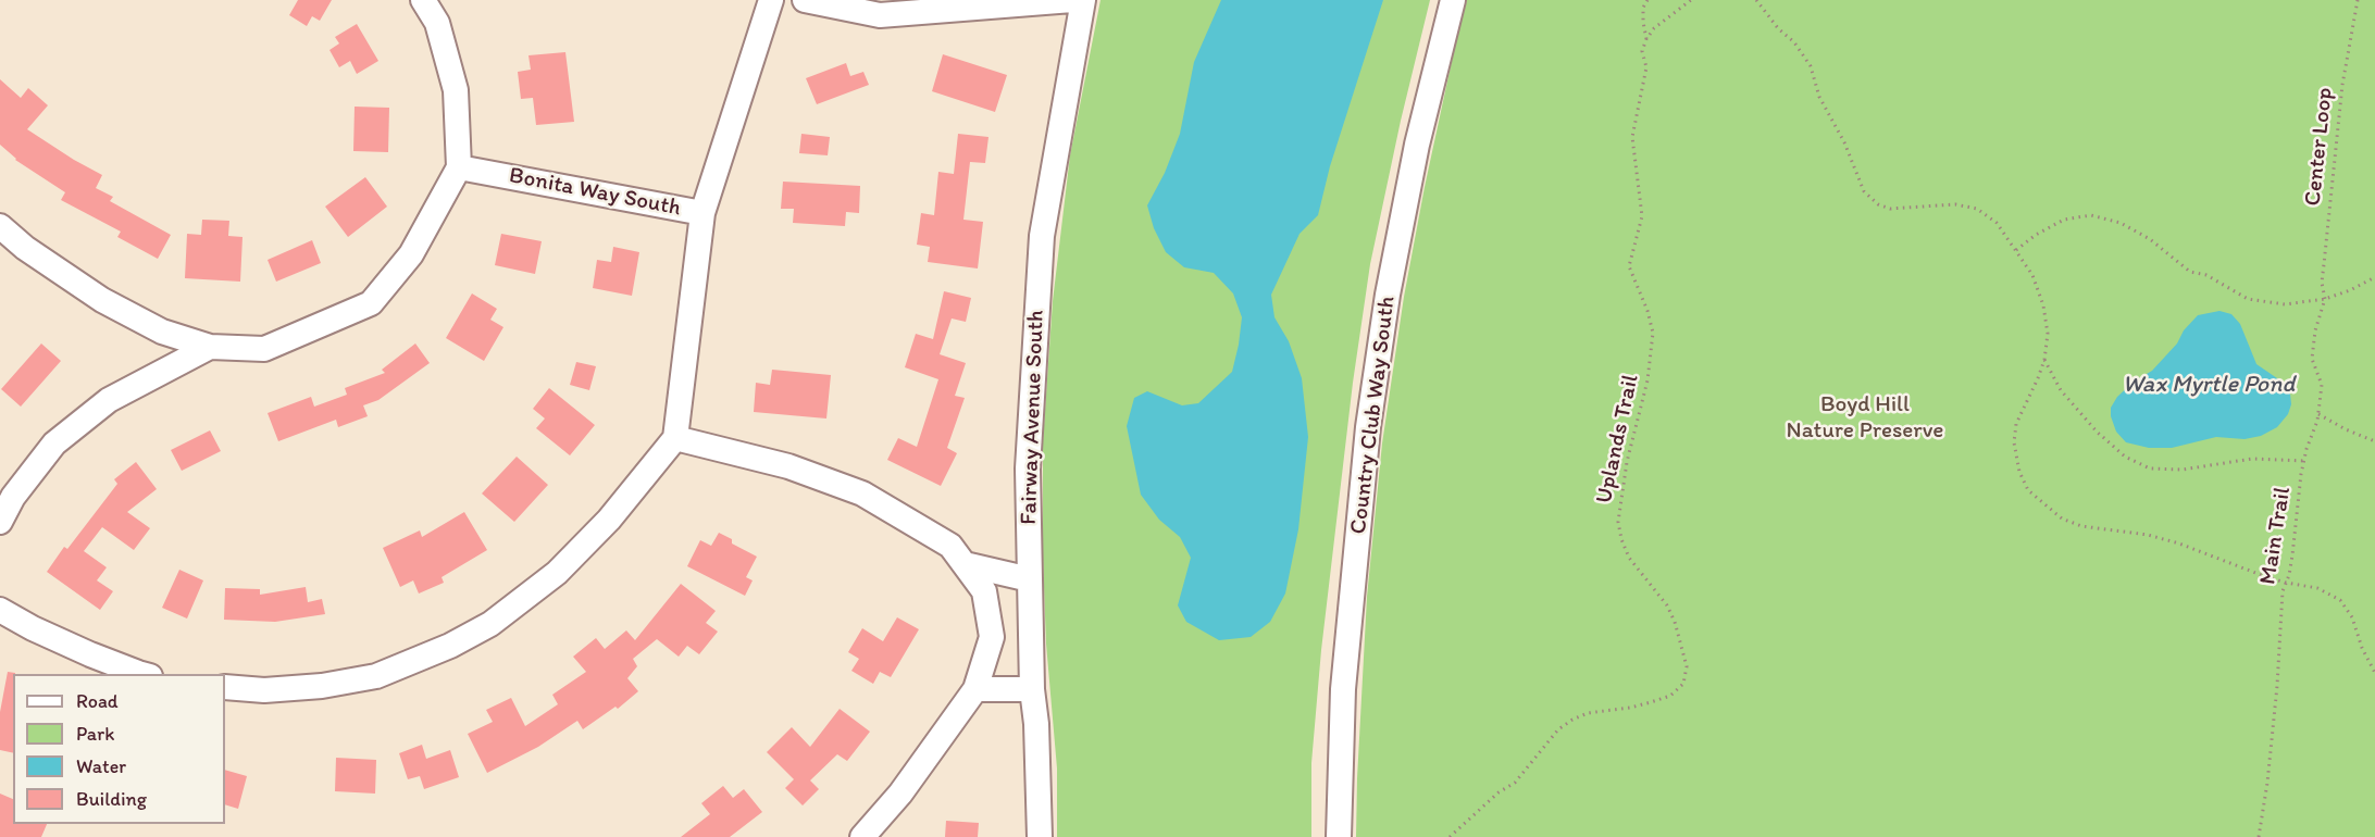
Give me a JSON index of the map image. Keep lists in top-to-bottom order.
{
  "streets": {
    "street": ["Bonita Way South", "Country Club Way South", "Fairway Avenue South"],
    "path": ["Center Loop", "Uplands Trail", "Main Trail"]
  },
  "crossings": [
    ["Center Loop", "Main Trail"]
  ],
  "water": ["Wax Myrtle Pond"],
  "parks": ["Boyd Hill Nature Preserve"],
  "legend": [
    "Road",
    "Park",
    "Water",
    "Building"
  ]
}
